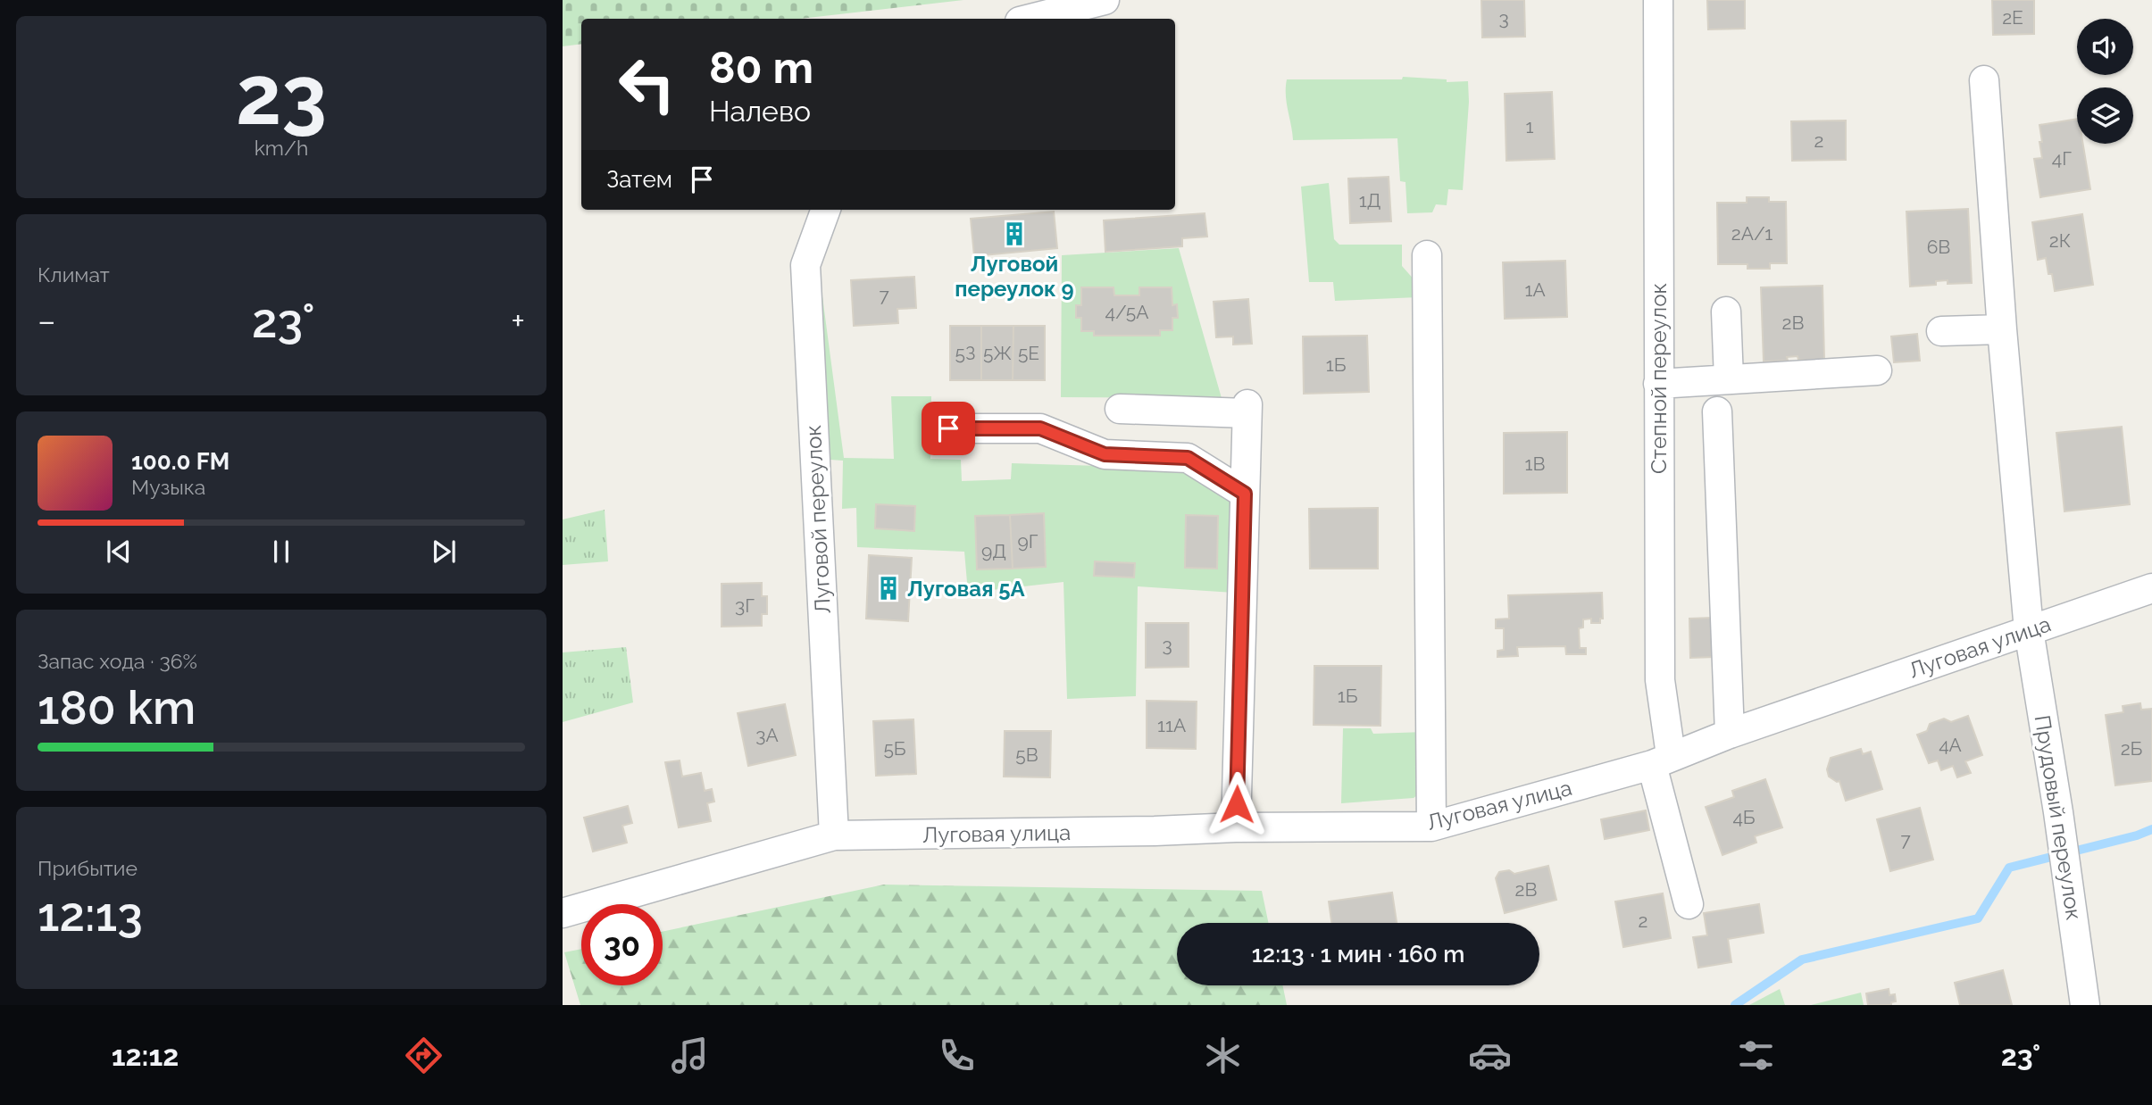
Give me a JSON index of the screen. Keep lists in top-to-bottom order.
{
  "streets": {
    "street": [
      "Степной переулок",
      "Луговой переулок",
      "Луговая улица",
      "Прудовый переулок"
    ]
  },
  "crossings": [
    ["Степной переулок", "Луговая улица"],
    ["Луговой переулок", "Луговая улица"],
    ["Луговая улица", "Прудовый переулок"]
  ],
  "places": {
    "building": ["Луговой переулок 9", "Луговая 5А"]
  },
  "house_numbers": [
    "2Е",
    "3",
    "1",
    "2",
    "4Г",
    "1Д",
    "2А/1",
    "2К",
    "6В",
    "1А",
    "7",
    "4/5А",
    "2В",
    "5З",
    "5Ж",
    "5Е",
    "1Б",
    "1В",
    "9Г",
    "9Д",
    "3Г",
    "3",
    "1Б",
    "11А",
    "3А",
    "4А",
    "5Б",
    "2Б",
    "5В",
    "4Б",
    "7",
    "2В",
    "2"
  ],
  "page": {
    "tile": [
      ["23", "km/h"],
      "Климат",
      ["Запас хода · 36%", "180 km"],
      ["Прибытие", "12:13"]
    ],
    "turn": ["80 m", "Налево"],
    "then": "Затем",
    "heat": ["−", "23°", "+"],
    "song": ["100.0 FM", "Музыка"],
    "limit": "30",
    "trip": "12:13 · 1 мин · 160 m",
    "tabs": ["12:12", "23°"]
  }
}
